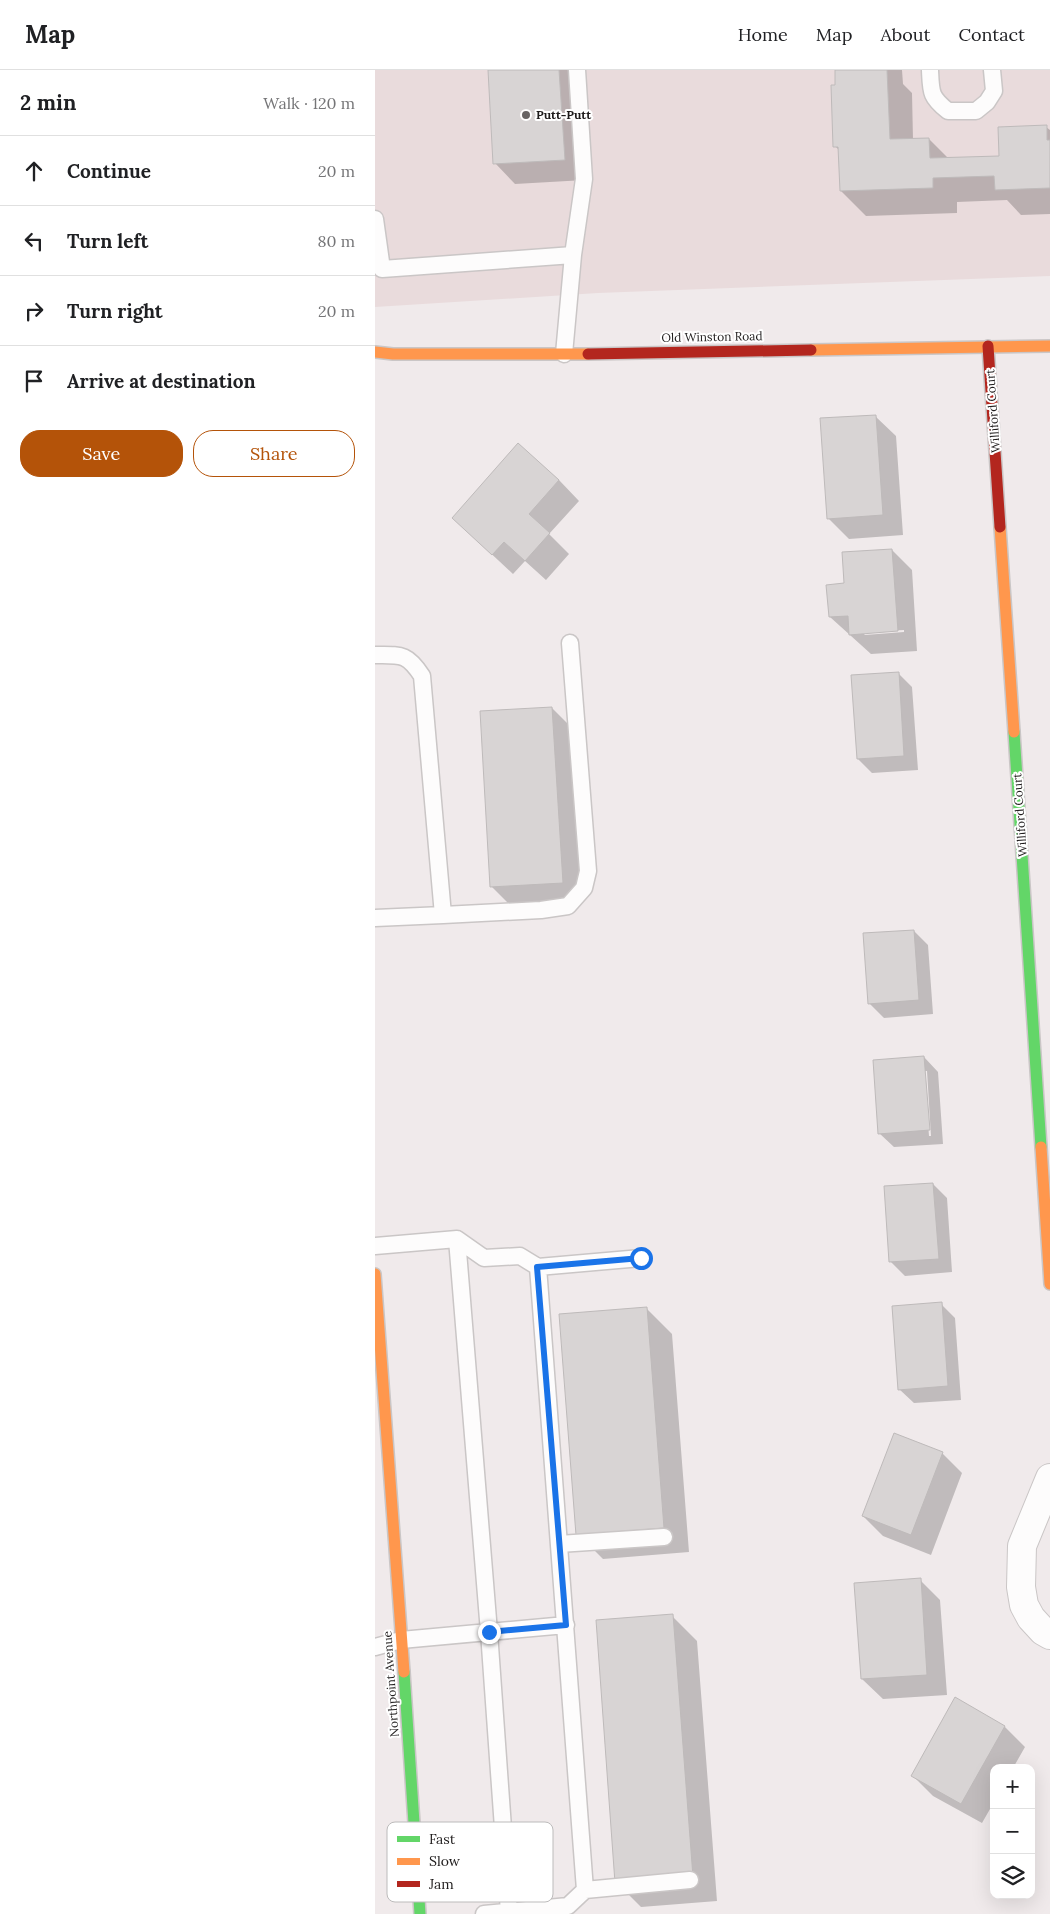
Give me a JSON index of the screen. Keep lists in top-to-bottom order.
{
  "streets": {
    "street": ["Old Winston Road", "Williford Court", "Northpoint Avenue"]
  },
  "crossings": [
    ["Old Winston Road", "Williford Court"]
  ],
  "places": ["Putt-Putt"],
  "legend": ["Fast", "Slow", "Jam"],
  "page": {
    "header": "Map",
    "nav": [
      "Home",
      "Map",
      "About",
      "Contact"
    ],
    "heading": ["2 min", "Walk · 120 m"],
    "list": [
      ["Continue", "20 m"],
      ["Turn left", "80 m"],
      ["Turn right", "20 m"],
      "Arrive at destination"
    ],
    "buttons": ["Save", "Share"],
    "map_buttons": ["+", "−"]
  }
}
